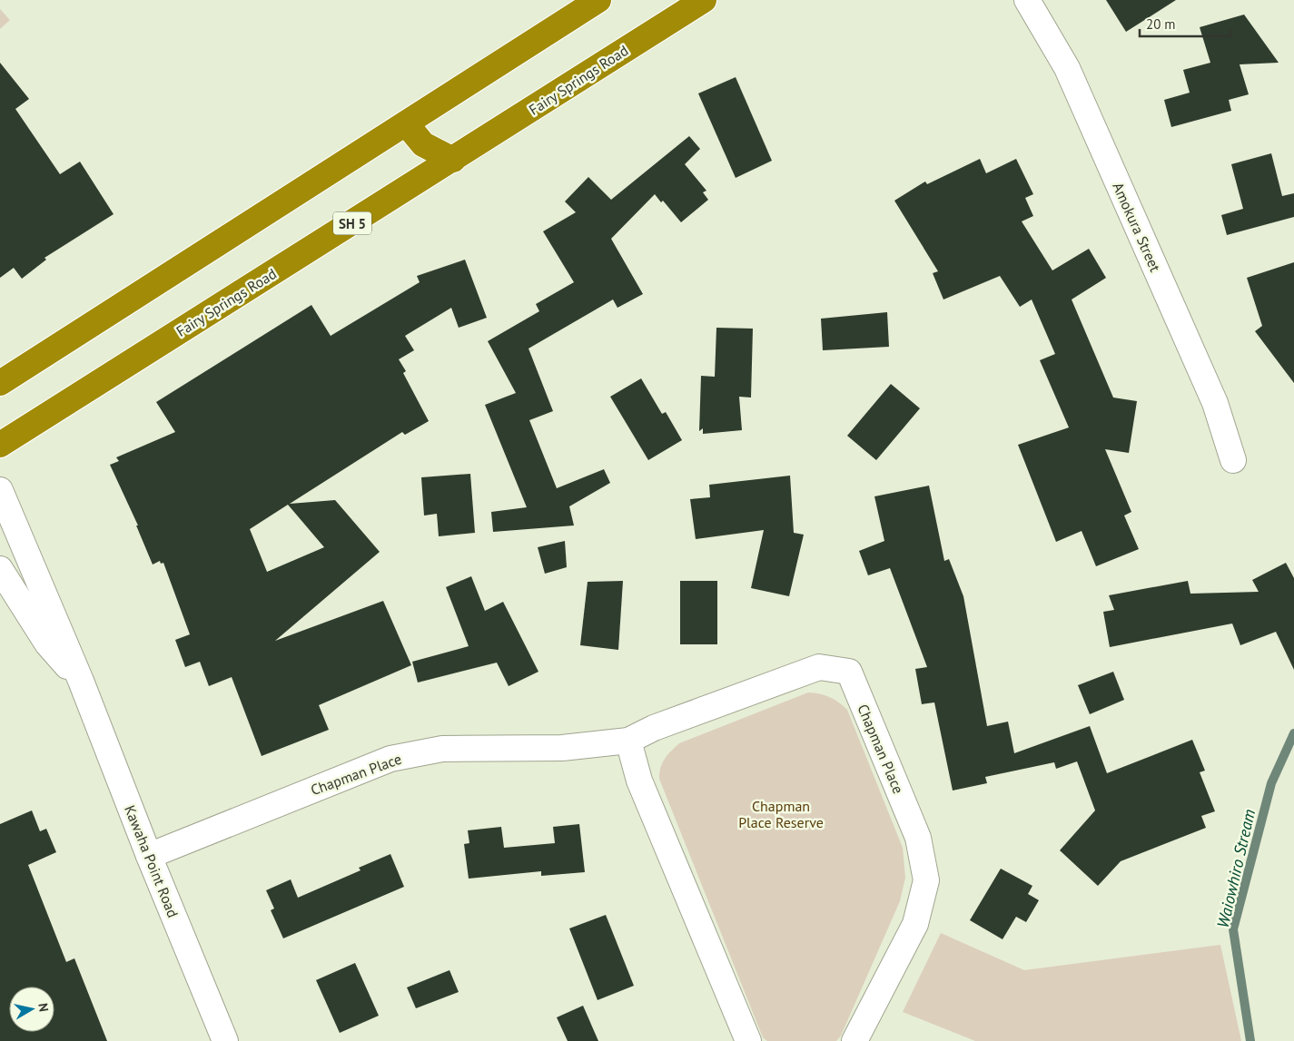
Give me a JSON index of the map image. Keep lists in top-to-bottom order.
{
  "streets": {
    "highway": ["Fairy Springs Road", "SH 5"],
    "street": ["Amokura Street", "Chapman Place", "Kawaha Point Road"]
  },
  "crossings": [
    ["Chapman Place", "Kawaha Point Road"]
  ],
  "water": ["Waiowhiro Stream"],
  "parks": ["Chapman Place Reserve"],
  "scale_bar": "20 m",
  "north": "right"
}
